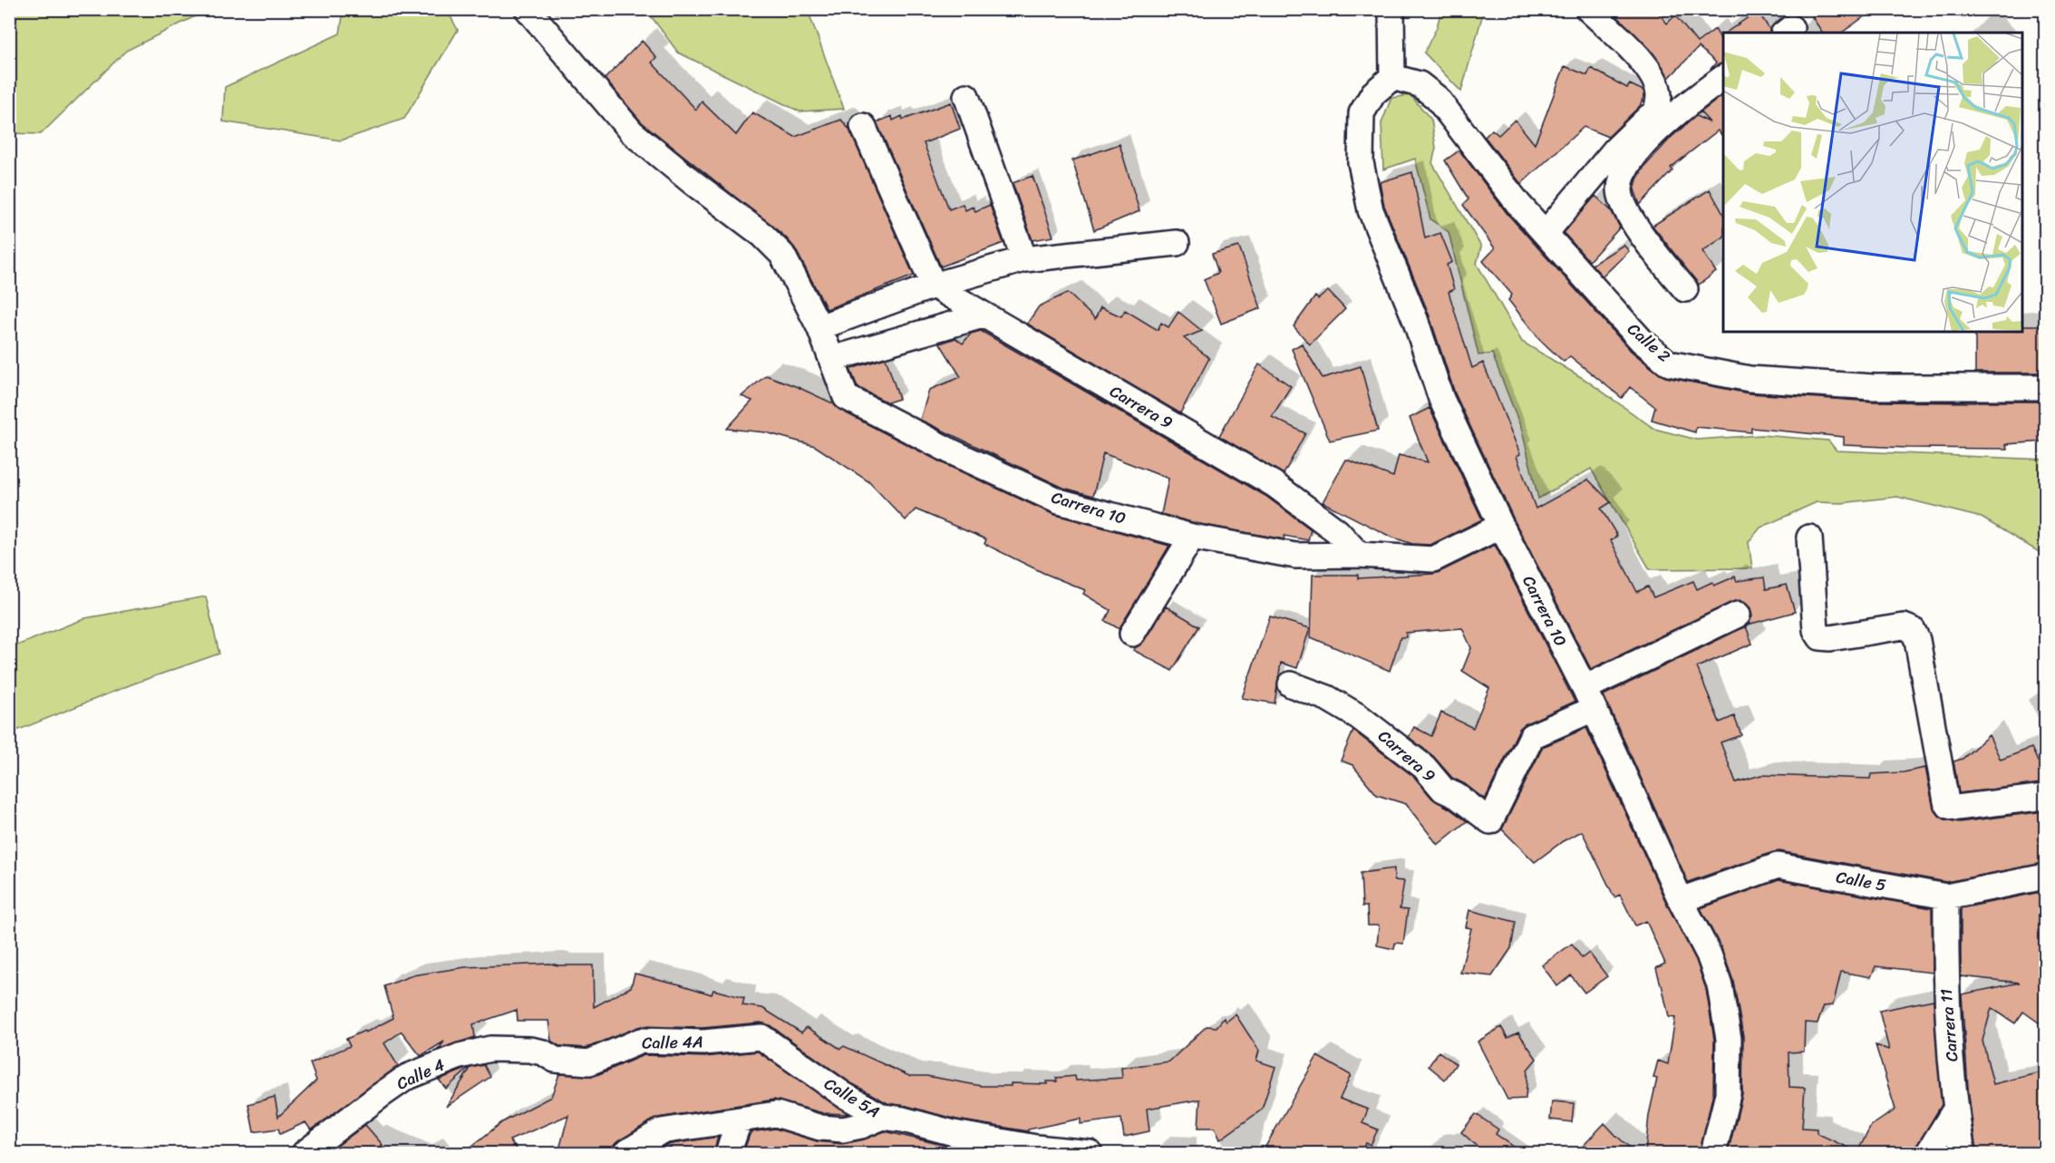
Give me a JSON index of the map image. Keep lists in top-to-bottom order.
{
  "streets": {
    "street": [
      "Calle 2",
      "Carrera 9",
      "Carrera 10",
      "Calle 5",
      "Carrera 11",
      "Calle 4A",
      "Calle 4",
      "Calle 5A"
    ]
  },
  "crossings": [
    ["Calle 2", "Carrera 10"],
    ["Carrera 9", "Carrera 10"],
    ["Carrera 10", "Calle 5"],
    ["Calle 5", "Carrera 11"],
    ["Calle 4A", "Calle 4"],
    ["Calle 4A", "Calle 5A"]
  ]
}
